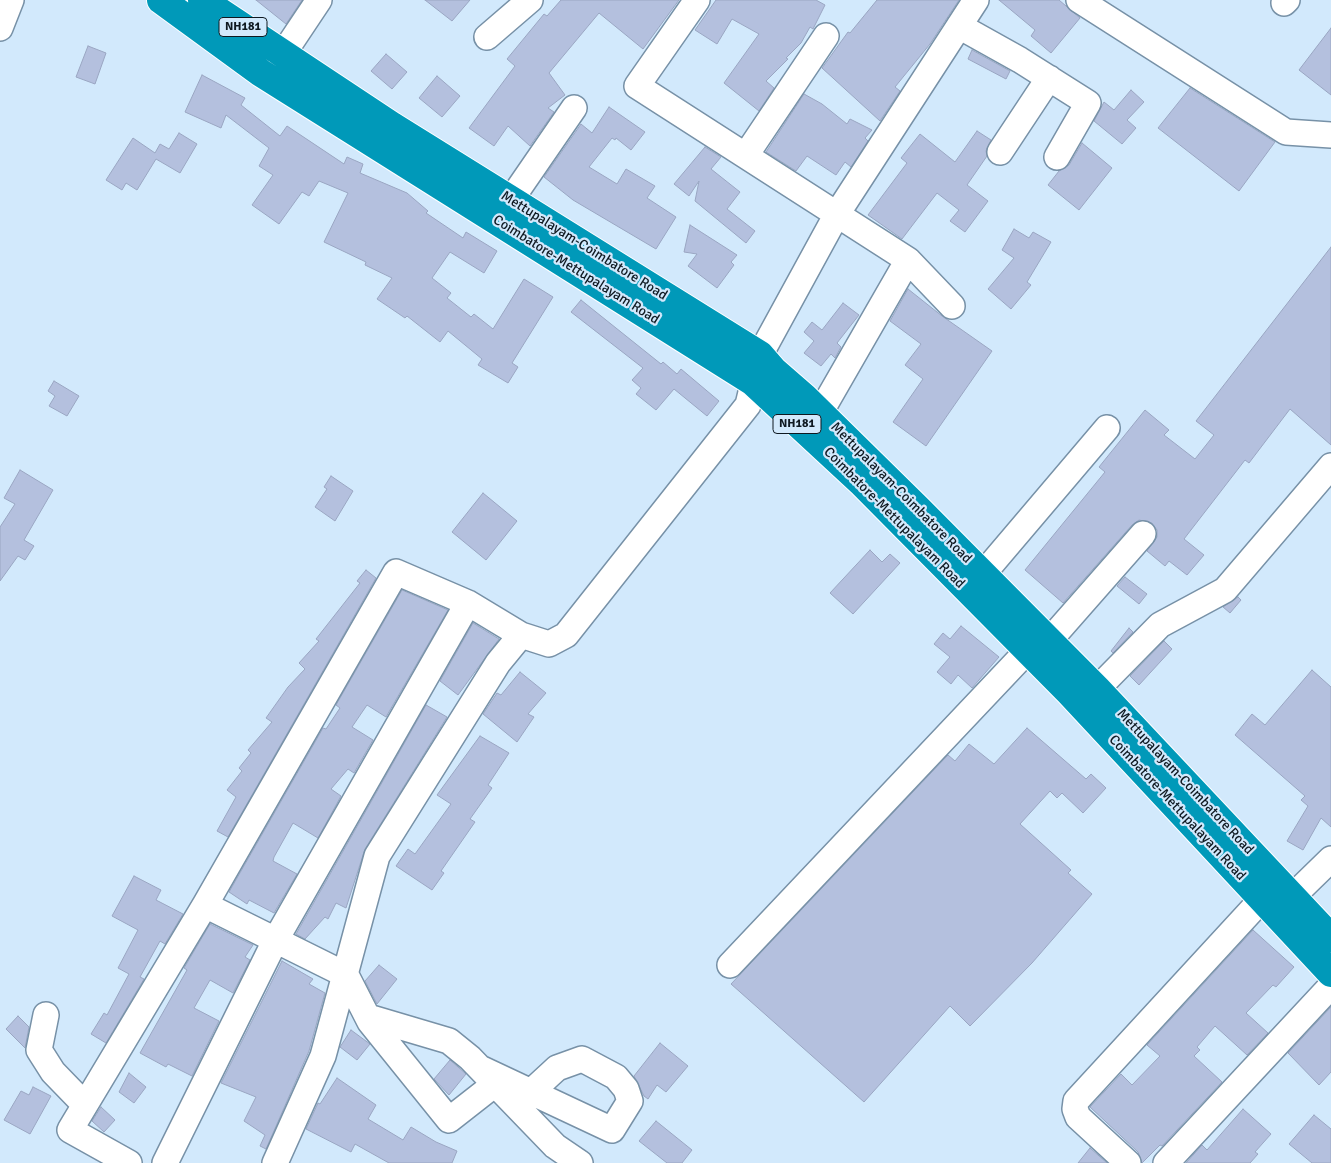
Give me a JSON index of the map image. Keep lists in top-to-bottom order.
{
  "streets": {
    "highway": ["NH181", "Mettupalayam-Coimbatore Road", "Coimbatore-Mettupalayam Road"]
  },
  "crossings": [
    ["Mettupalayam-Coimbatore Road", "Coimbatore-Mettupalayam Road"]
  ]
}
